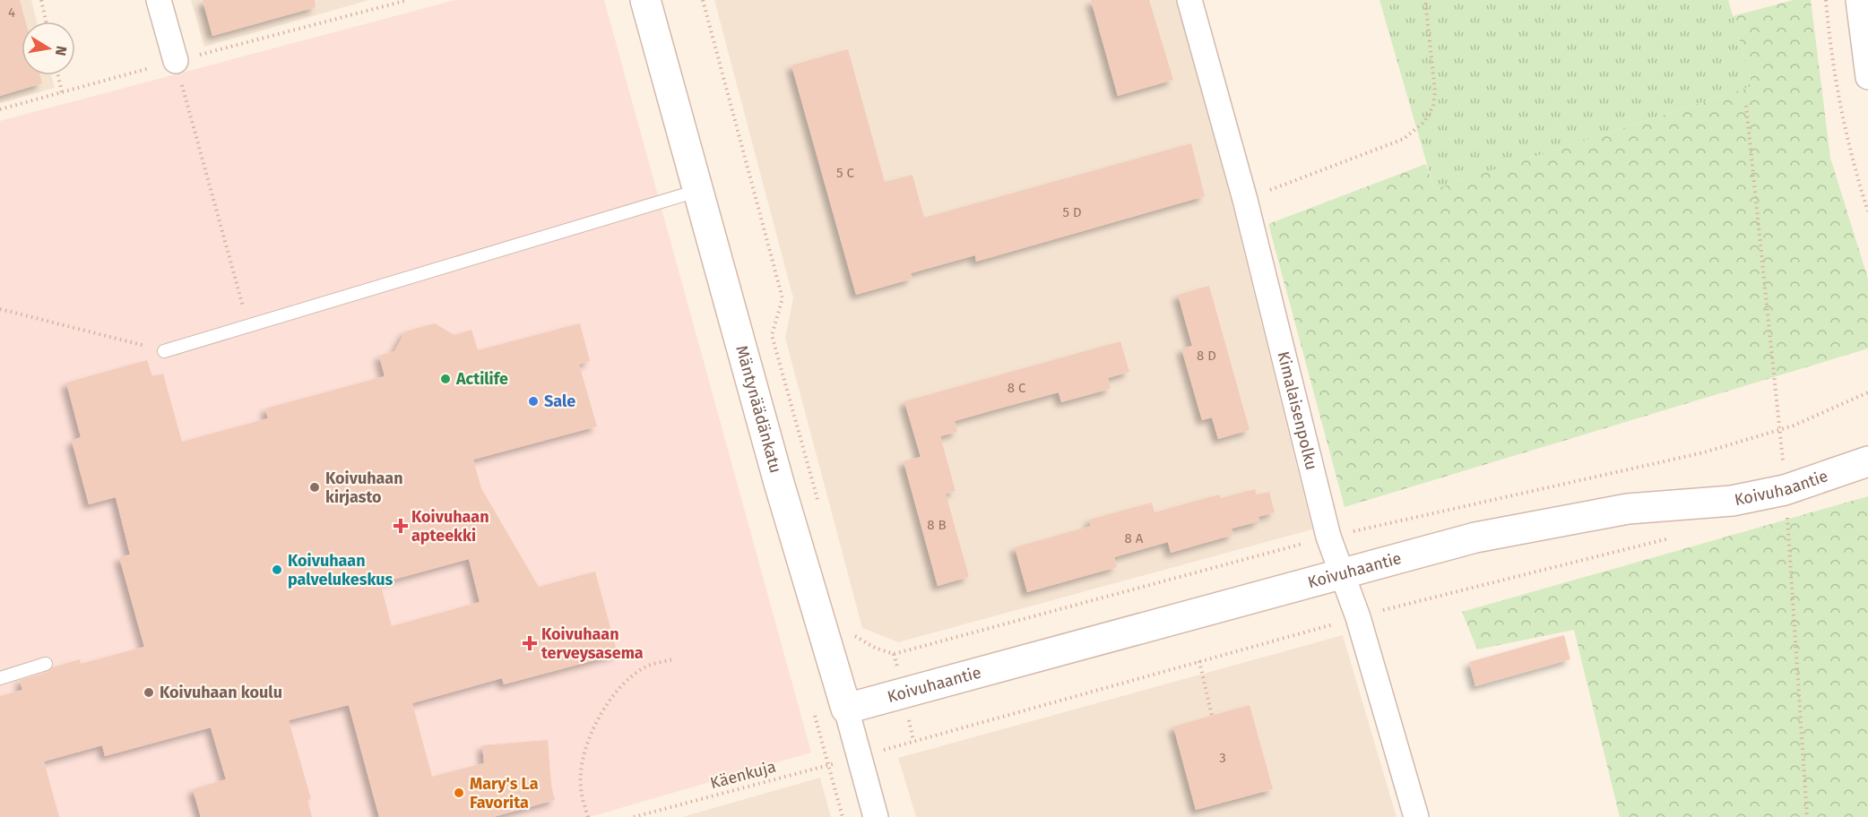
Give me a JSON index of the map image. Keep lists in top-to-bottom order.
{
  "streets": {
    "street": ["Mäntynäädänkatu", "Kimalaisenpolku", "Koivuhaantie"],
    "path": ["Käenkuja"]
  },
  "crossings": [
    ["Mäntynäädänkatu", "Koivuhaantie"],
    ["Mäntynäädänkatu", "Käenkuja"],
    ["Kimalaisenpolku", "Koivuhaantie"],
    ["Kimalaisenpolku", "Käenkuja"]
  ],
  "places": {
    "other": [
      "Actilife",
      "Sale",
      "Koivuhaan kirjasto",
      "Koivuhaan palvelukeskus",
      "Koivuhaan koulu",
      "Mary's La Favorita"
    ],
    "health": ["Koivuhaan apteekki", "Koivuhaan terveysasema"]
  },
  "house_numbers": [
    "4",
    "5 C",
    "5 D",
    "8 D",
    "8 C",
    "8 B",
    "8 A",
    "3"
  ],
  "north": "right"
}
